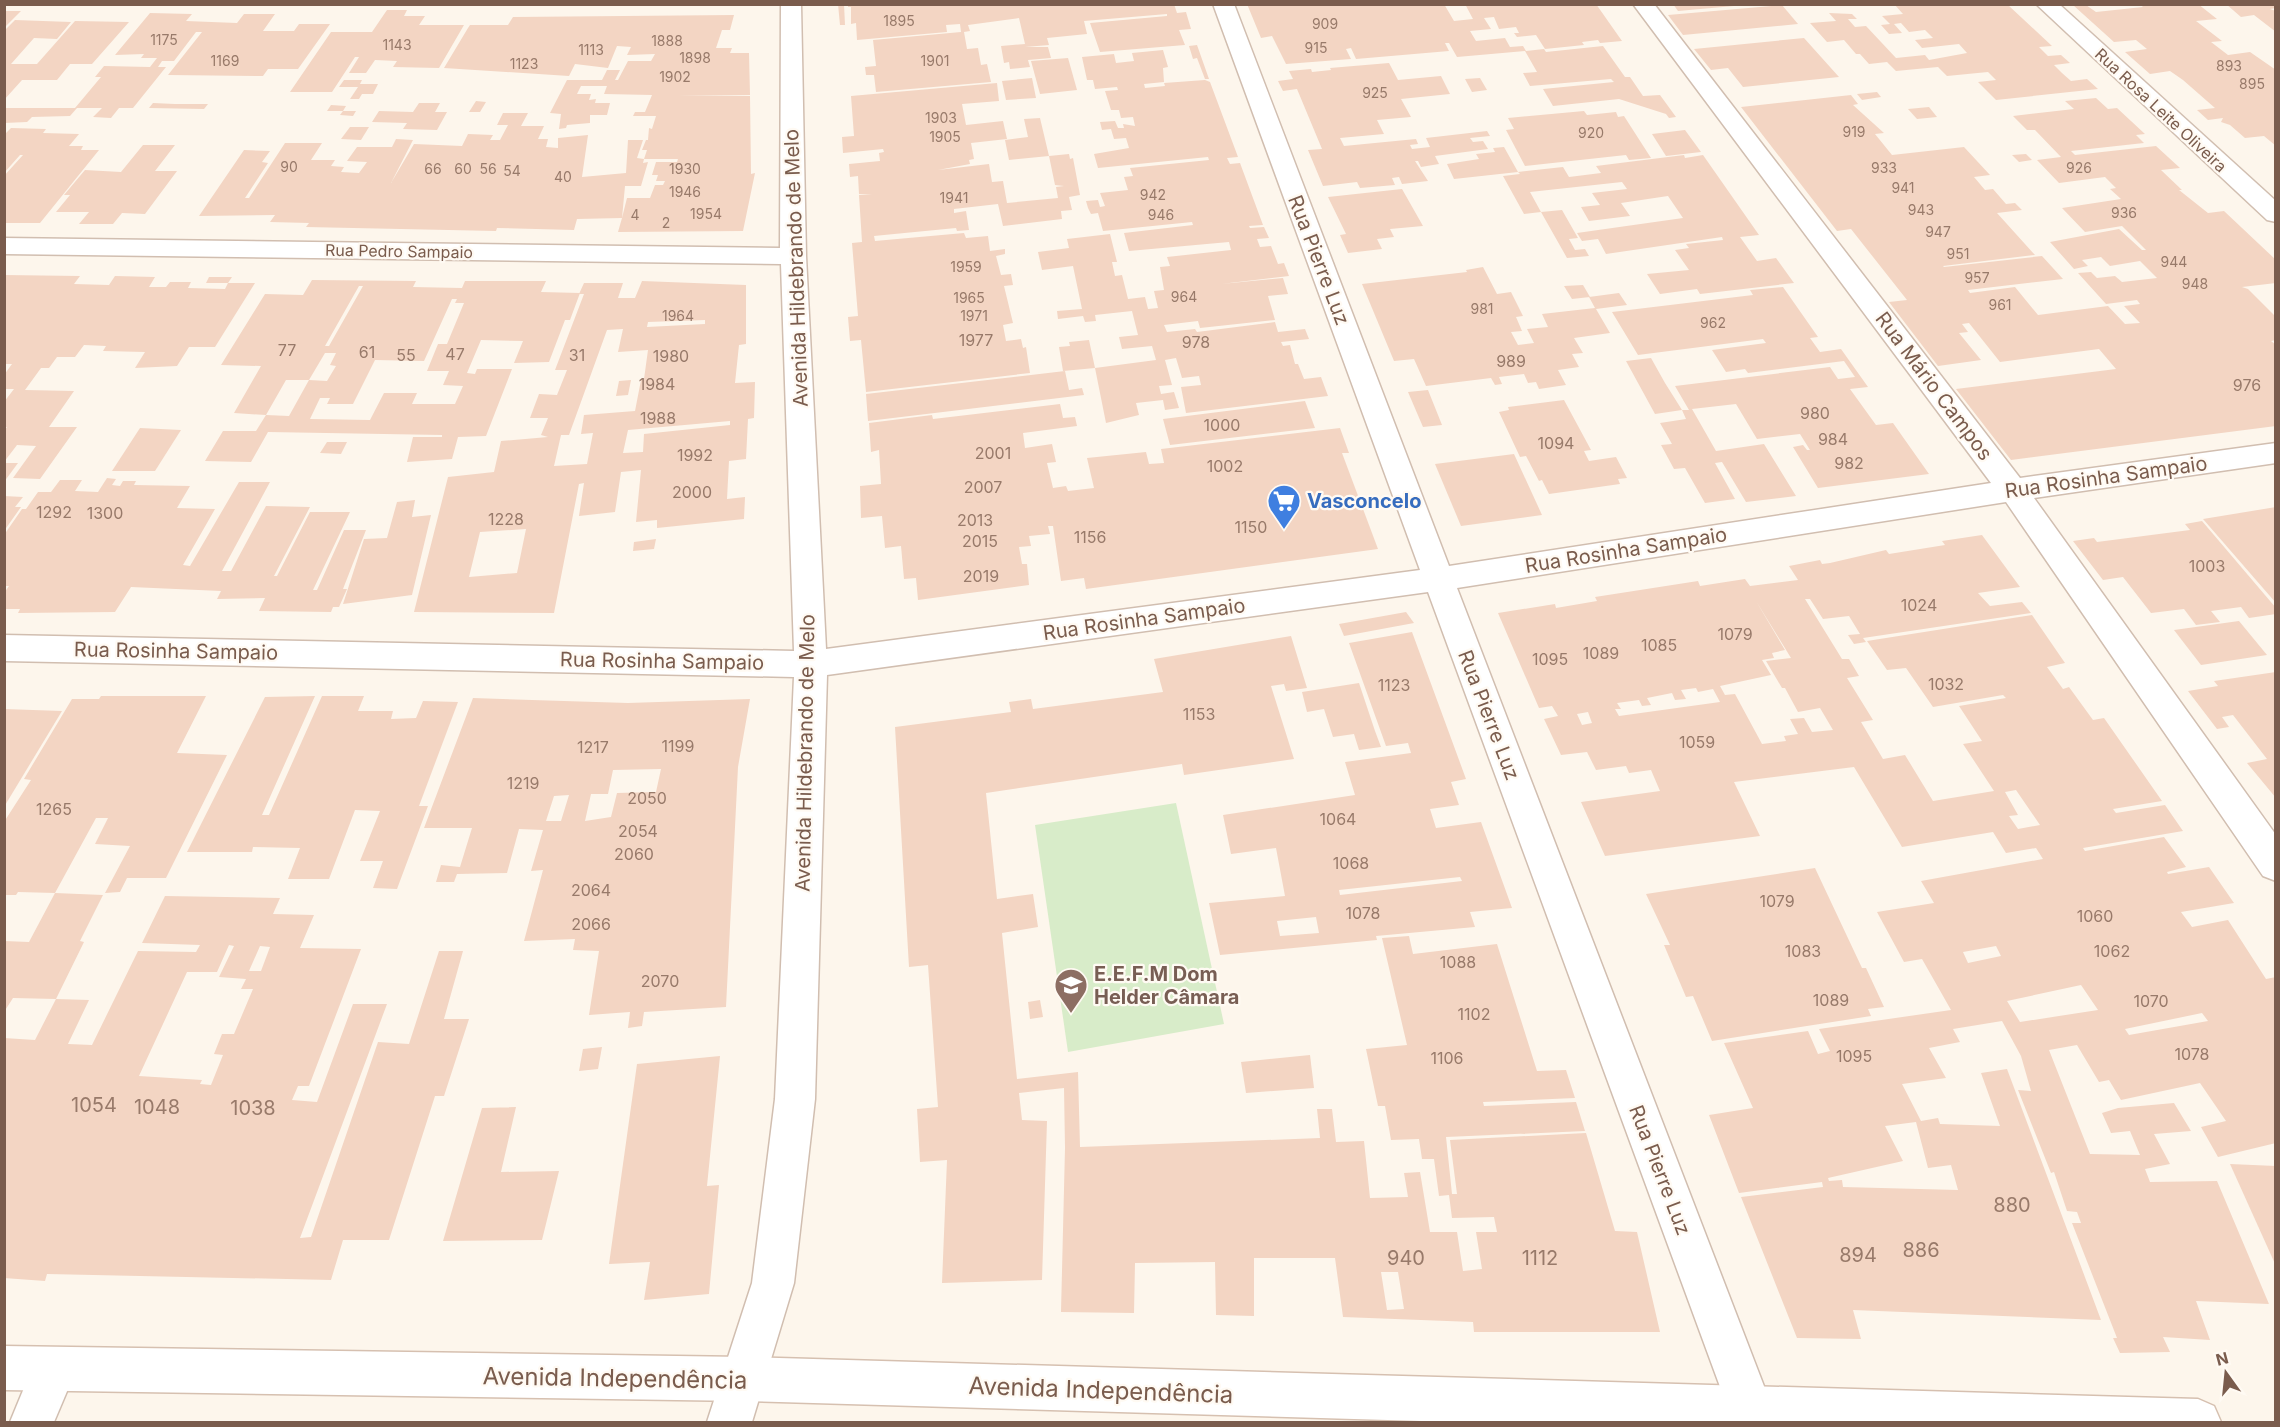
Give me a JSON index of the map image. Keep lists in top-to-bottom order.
{
  "streets": {
    "street": [
      "Rua Rosa Leite Oliveira",
      "Rua Pedro Sampaio",
      "Rua Pierre Luz",
      "Avenida Hildebrando de Melo",
      "Rua Mário Campos",
      "Rua Rosinha Sampaio",
      "Avenida Independência"
    ]
  },
  "crossings": [
    ["Rua Pedro Sampaio", "Avenida Hildebrando de Melo"],
    ["Rua Pierre Luz", "Rua Rosinha Sampaio"],
    ["Rua Pierre Luz", "Avenida Independência"],
    ["Avenida Hildebrando de Melo", "Rua Rosinha Sampaio"],
    ["Avenida Hildebrando de Melo", "Avenida Independência"],
    ["Rua Mário Campos", "Rua Rosinha Sampaio"]
  ],
  "places": {
    "supermarket": ["Vasconcelo"],
    "school or university": ["E.E.F.M Dom Helder Câmara"]
  },
  "house_numbers": [
    "1895",
    "909",
    "1175",
    "1888",
    "1143",
    "915",
    "1113",
    "1898",
    "1169",
    "1901",
    "1123",
    "893",
    "1902",
    "895",
    "925",
    "1903",
    "919",
    "920",
    "1905",
    "90",
    "933",
    "926",
    "66",
    "60",
    "56",
    "1930",
    "54",
    "40",
    "941",
    "1946",
    "942",
    "1941",
    "943",
    "936",
    "1954",
    "4",
    "946",
    "2",
    "947",
    "951",
    "944",
    "1959",
    "957",
    "948",
    "964",
    "1965",
    "961",
    "981",
    "1964",
    "1971",
    "962",
    "1977",
    "978",
    "77",
    "61",
    "47",
    "55",
    "31",
    "1980",
    "989",
    "1984",
    "976",
    "980",
    "1988",
    "1000",
    "984",
    "1094",
    "2001",
    "1992",
    "982",
    "1002",
    "2007",
    "2000",
    "1292",
    "1300",
    "1228",
    "2013",
    "1150",
    "1156",
    "2015",
    "1003",
    "2019",
    "1024",
    "1079",
    "1085",
    "1089",
    "1095",
    "1032",
    "1123",
    "1153",
    "1059",
    "1199",
    "1217",
    "1219",
    "2050",
    "1265",
    "1064",
    "2054",
    "2060",
    "1068",
    "2064",
    "1079",
    "1078",
    "1060",
    "2066",
    "1083",
    "1062",
    "1088",
    "2070",
    "1089",
    "1070",
    "1102",
    "1078",
    "1095",
    "1106",
    "1054",
    "1048",
    "1038",
    "880",
    "886",
    "894",
    "940",
    "1112"
  ],
  "north": "top"
}
